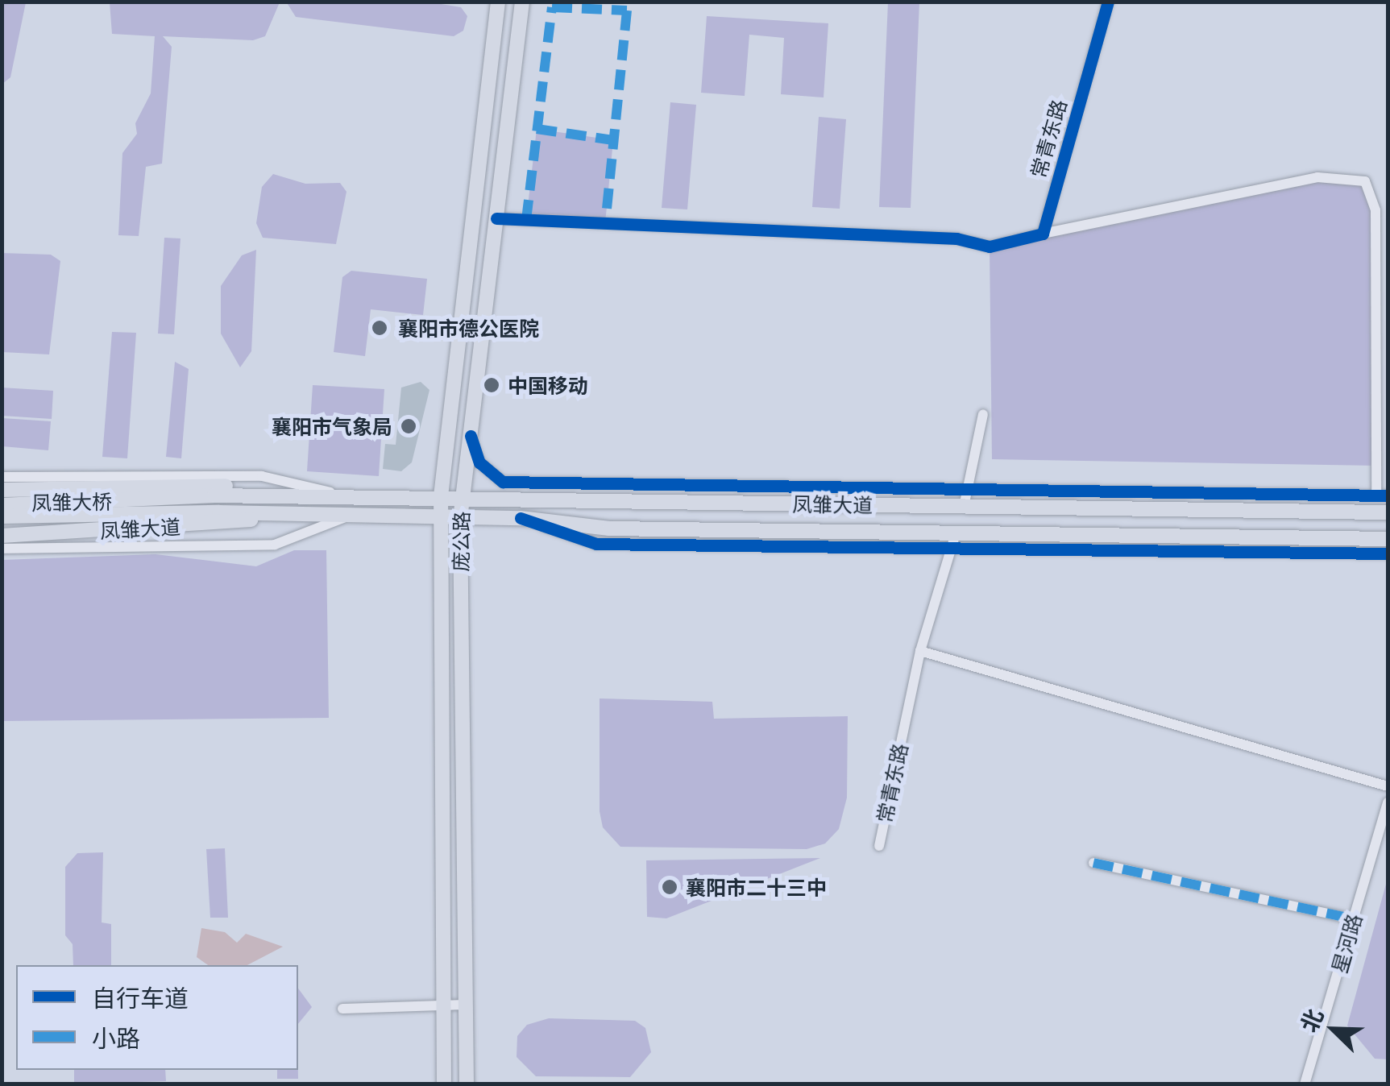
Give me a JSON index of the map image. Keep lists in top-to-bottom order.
{
  "streets": {
    "main road": ["凤雏大桥", "凤雏大道", "庞公路"],
    "street": ["常青东路", "星河路"]
  },
  "crossings": [
    ["常青东路", "凤雏大道"],
    ["凤雏大桥", "凤雏大道"],
    ["凤雏大道", "庞公路"]
  ],
  "places": [
    "襄阳市德公医院",
    "中国移动",
    "襄阳市气象局",
    "襄阳市二十三中"
  ],
  "legend": ["自行车道", "小路"],
  "north": "top left"
}
